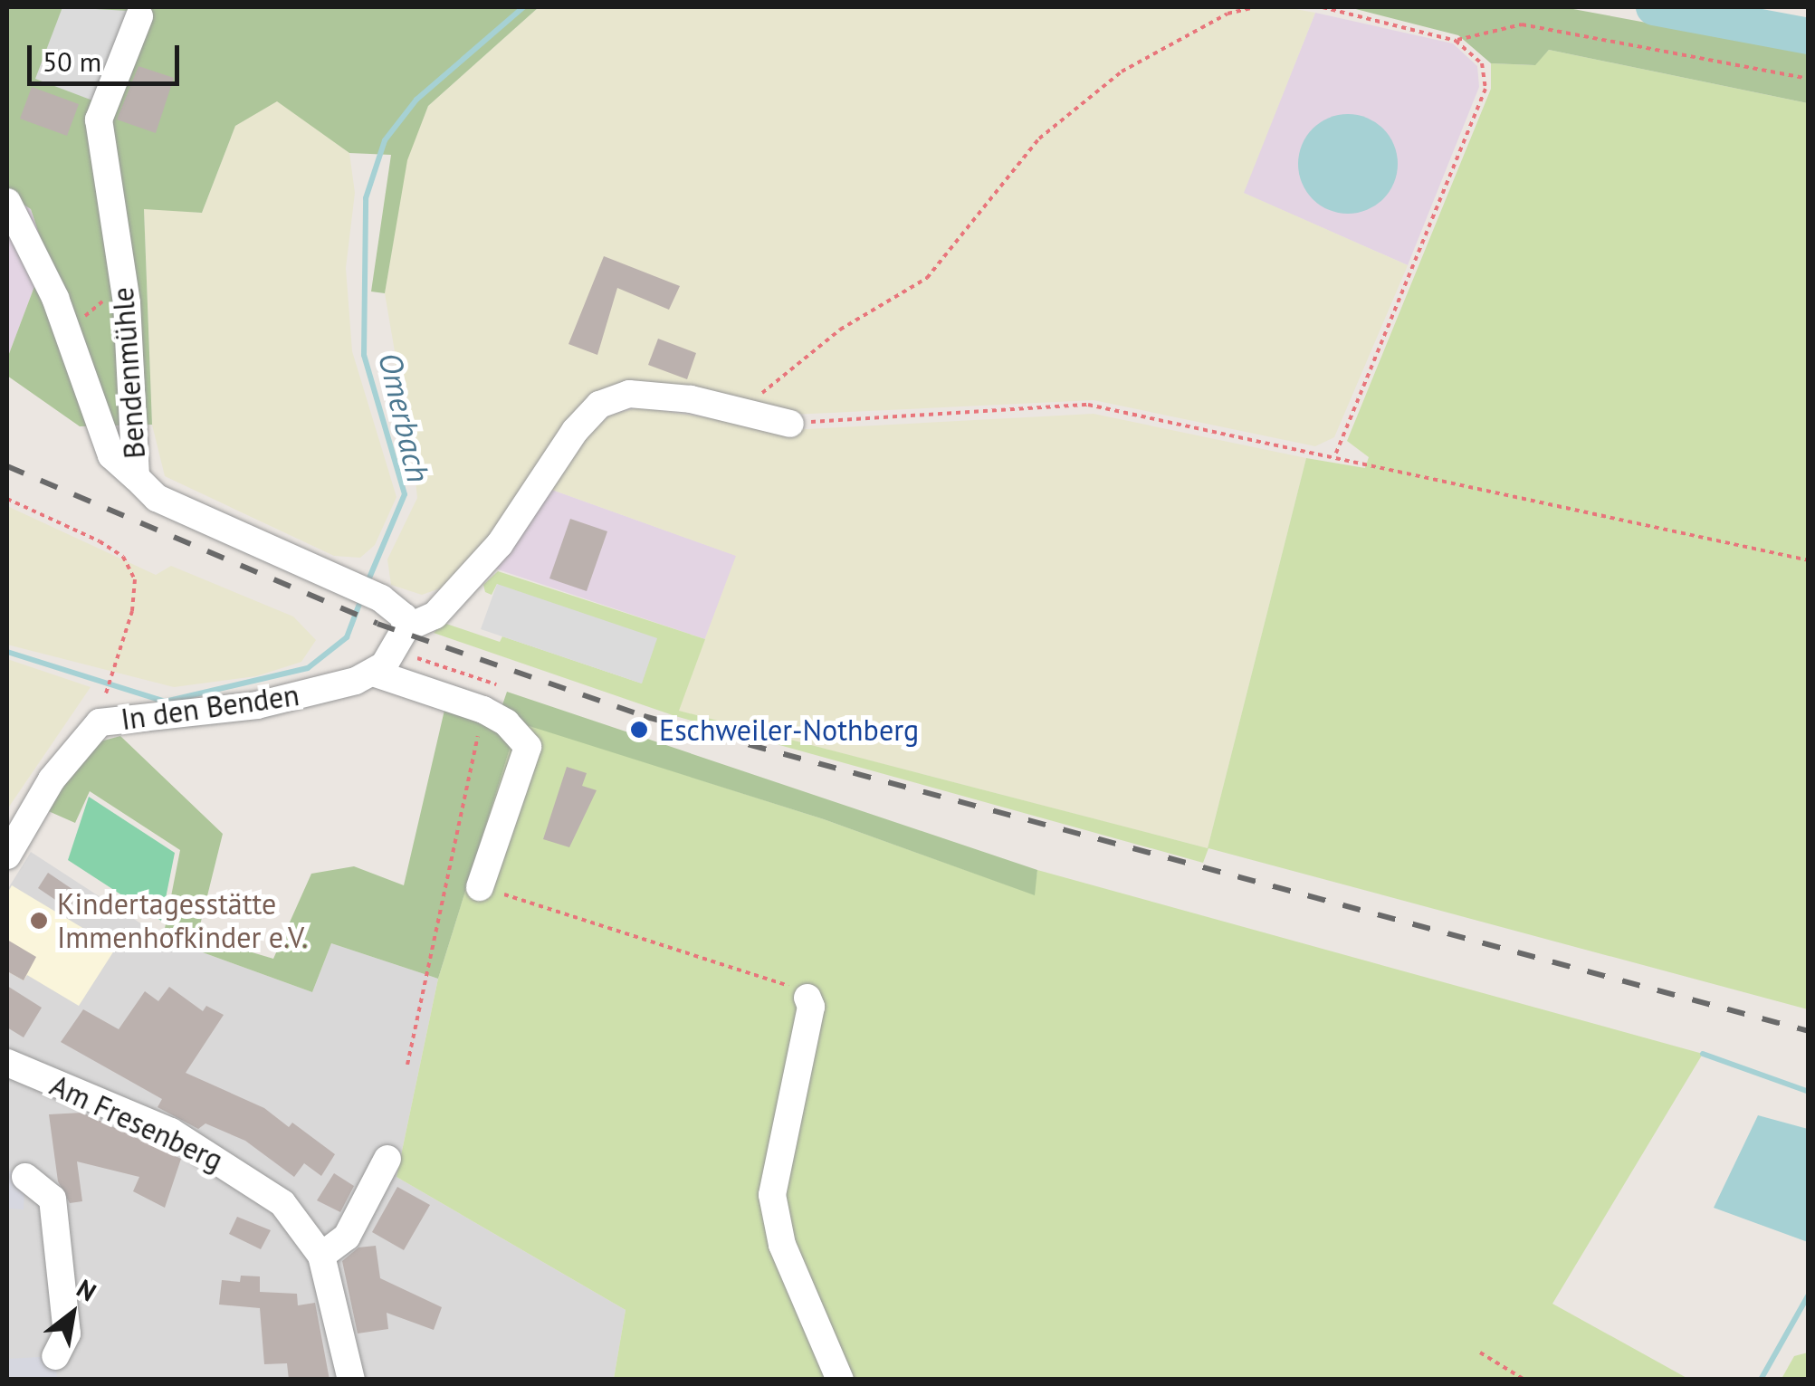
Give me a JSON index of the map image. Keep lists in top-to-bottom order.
{
  "streets": {
    "street": ["Bendenmühle", "In den Benden", "Am Fresenberg"]
  },
  "crossings": [
    ["Bendenmühle", "In den Benden"]
  ],
  "water": ["Omerbach"],
  "places": ["Eschweiler-Nothberg", "Kindertagesstätte Immenhofkinder e.V."],
  "scale_bar": "50 m",
  "north": "top right"
}
